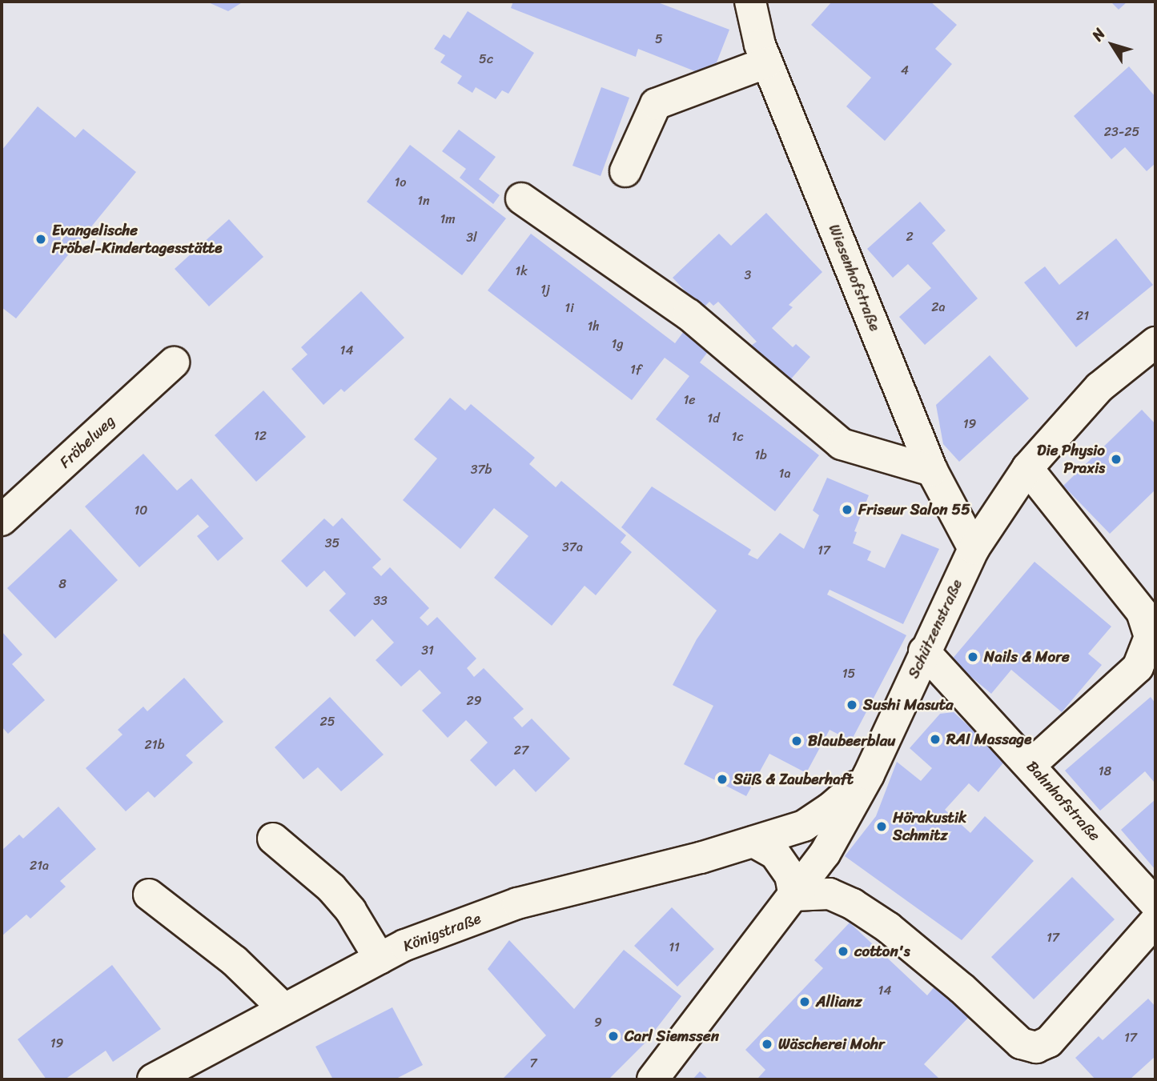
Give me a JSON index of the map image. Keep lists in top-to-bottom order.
{
  "streets": {
    "main road": [
      "Wiesenhofstraße",
      "Fröbelweg",
      "Schützenstraße",
      "Bahnhofstraße",
      "Königstraße"
    ]
  },
  "crossings": [
    ["Wiesenhofstraße", "Schützenstraße"],
    ["Schützenstraße", "Bahnhofstraße"],
    ["Schützenstraße", "Königstraße"]
  ],
  "places": [
    "Evangelische Fröbel-Kindertagesstätte",
    "Die Physio Praxis",
    "Friseur Salon 55",
    "Nails & More",
    "Sushi Masuta",
    "RAI Massage",
    "Blaubeerblau",
    "Süß & Zauberhaft",
    "Hörakustik Schmitz",
    "cotton's",
    "Allianz",
    "Carl Siemssen",
    "Wäscherei Mohr"
  ],
  "house_numbers": [
    "5",
    "5c",
    "4",
    "23-25",
    "1o",
    "1n",
    "1m",
    "2",
    "3l",
    "1k",
    "3",
    "1j",
    "2a",
    "1i",
    "21",
    "1h",
    "1g",
    "14",
    "1f",
    "1e",
    "1d",
    "19",
    "12",
    "1c",
    "1b",
    "37b",
    "1a",
    "10",
    "35",
    "37a",
    "17",
    "8",
    "33",
    "31",
    "15",
    "29",
    "25",
    "21b",
    "27",
    "18",
    "21a",
    "17",
    "11",
    "14",
    "9",
    "17",
    "19",
    "7"
  ],
  "north": "top left"
}
